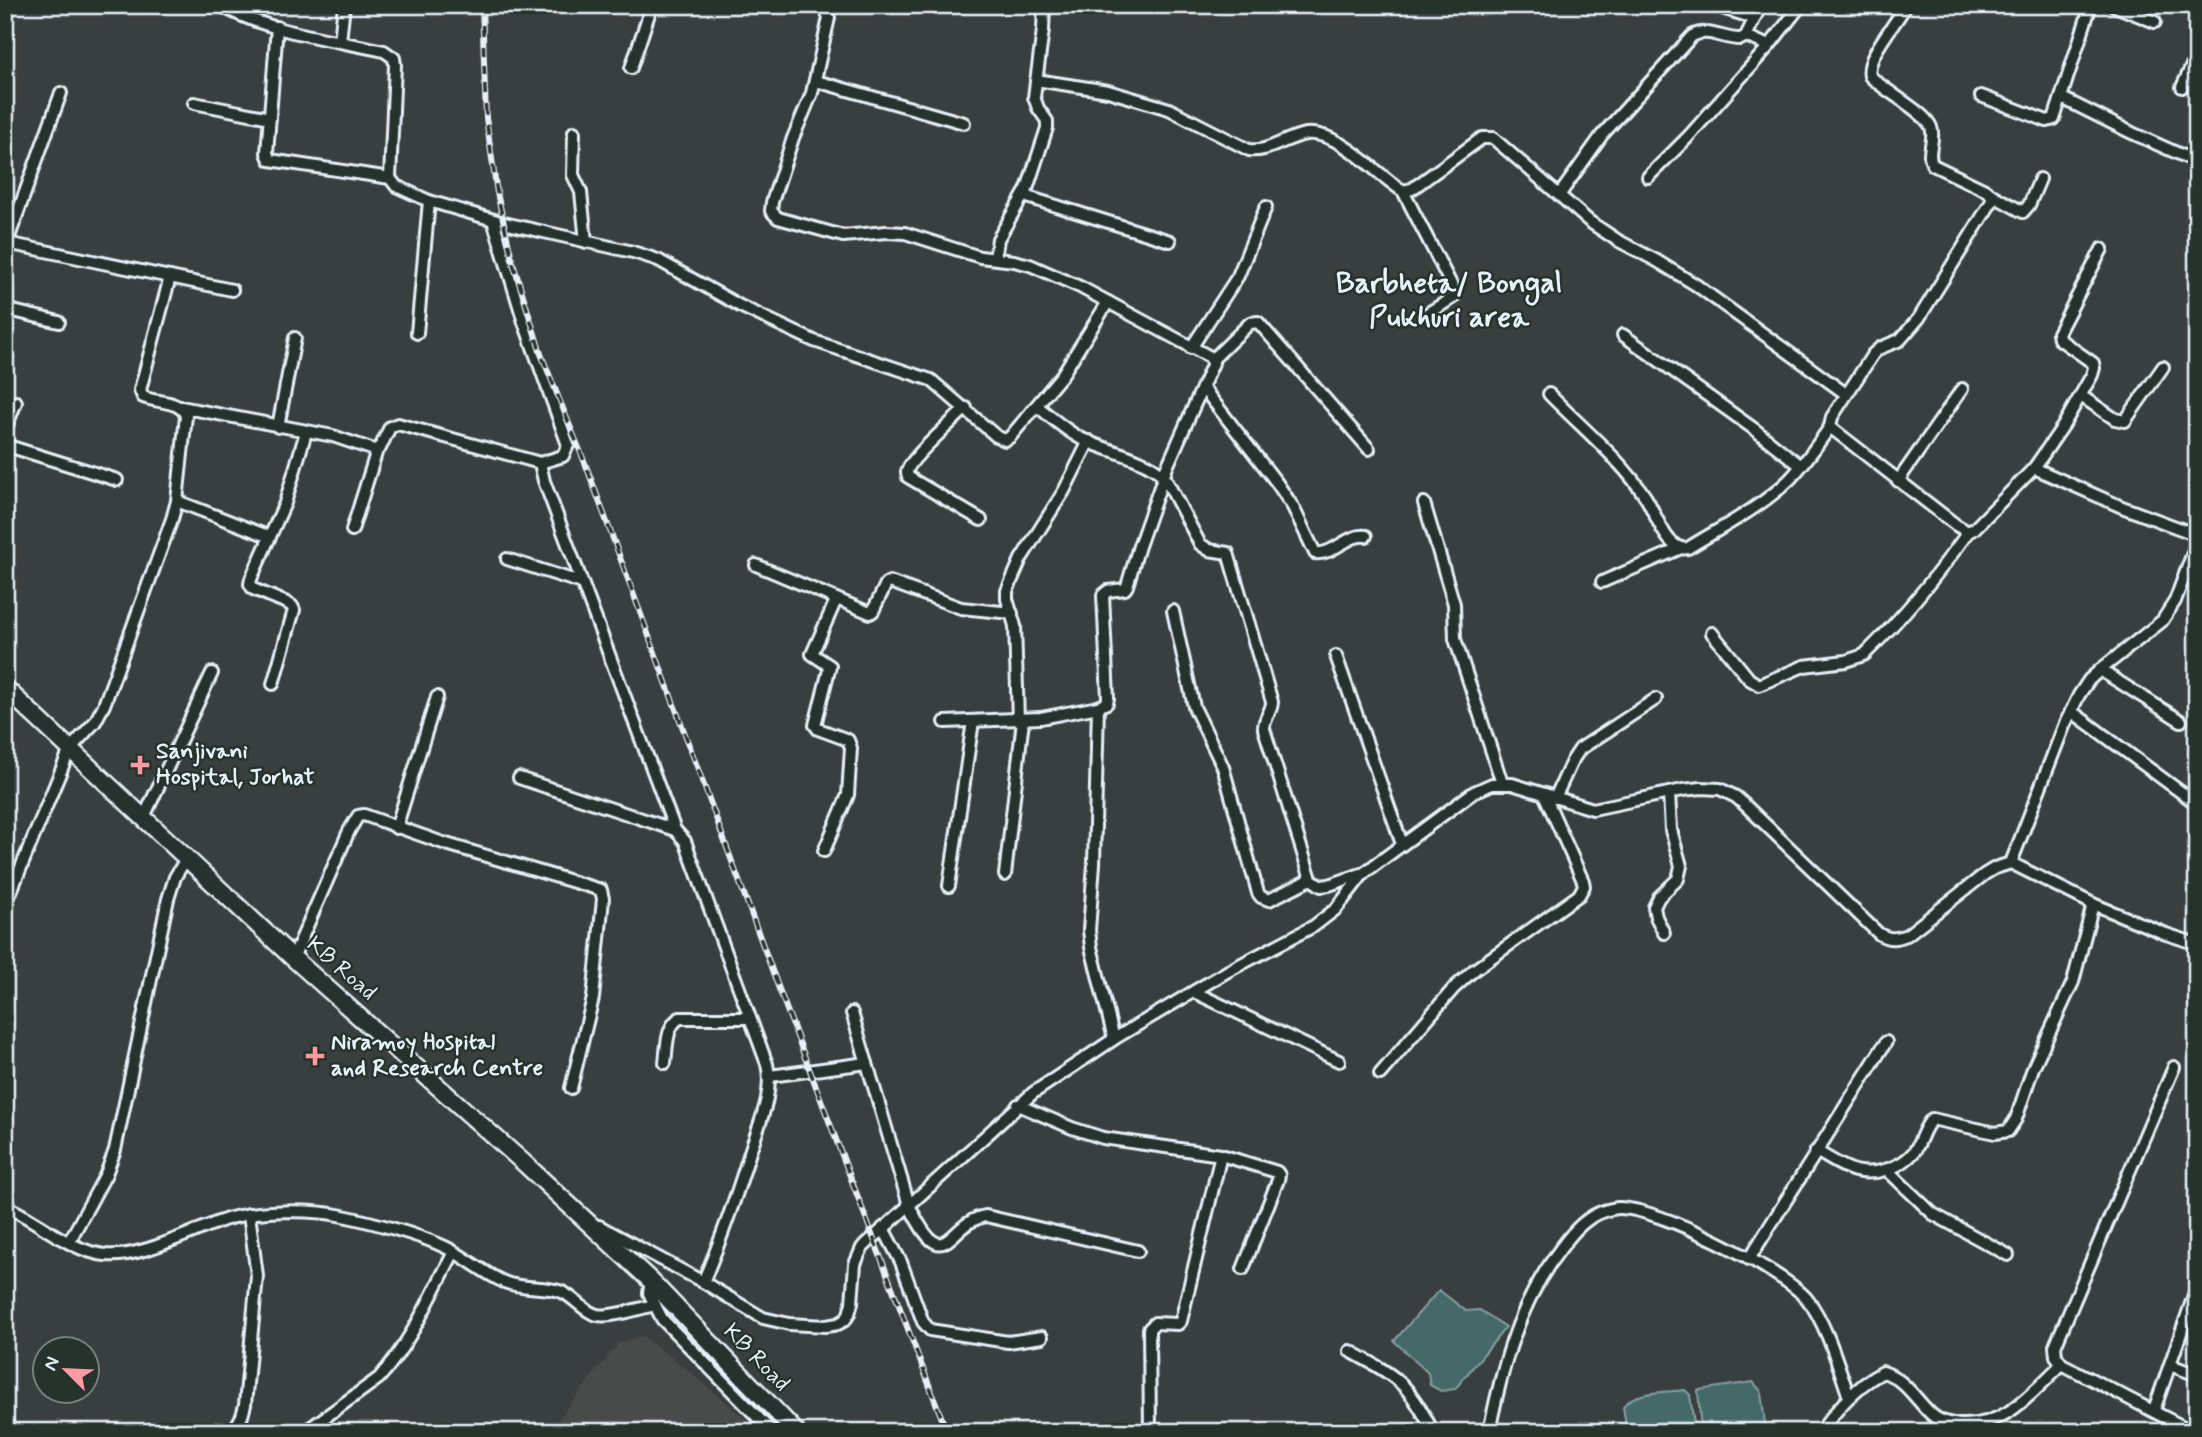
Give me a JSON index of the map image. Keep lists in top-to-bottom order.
{
  "streets": {
    "main road": ["KB Road"]
  },
  "districts": ["Barbheta/ Bongal Pukhuri area"],
  "places": {
    "health": ["Sanjivani Hospital, Jorhat", "Niramoy Hospital and Research Centre"]
  },
  "north": "top left"
}
